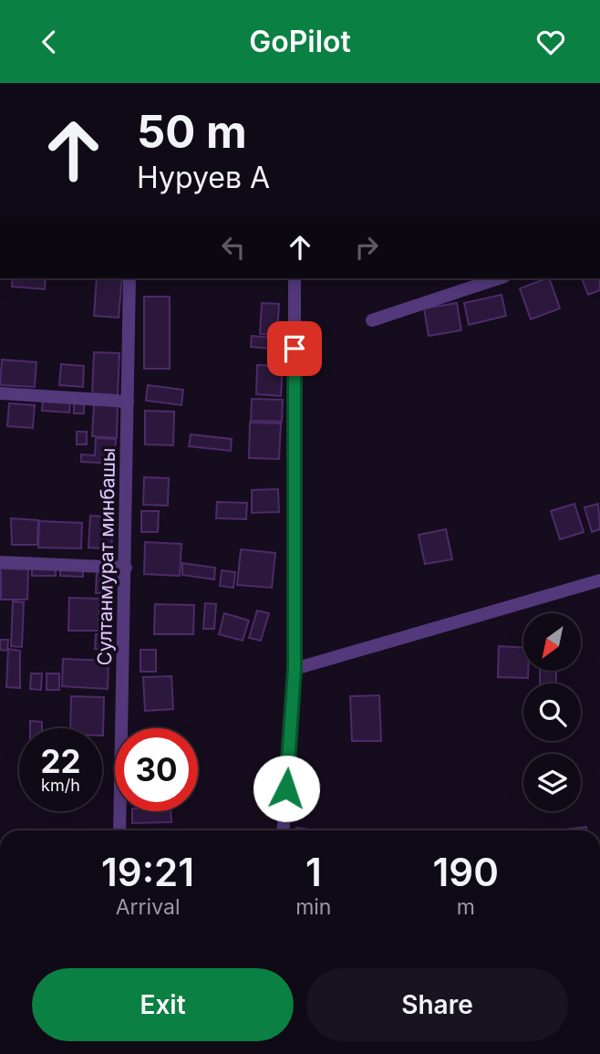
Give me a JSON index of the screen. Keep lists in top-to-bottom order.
{
  "streets": {
    "street": ["Султанмурат минбашы"]
  },
  "north": "bottom left",
  "page": {
    "header": "GoPilot",
    "turn": ["50 m", "Нуруев А"],
    "speed": "22 km/h",
    "limit": "30",
    "eta": [
      "19:21",
      "Arrival",
      "1",
      "min",
      "190",
      "m"
    ],
    "buttons": ["Exit", "Share"]
  }
}
